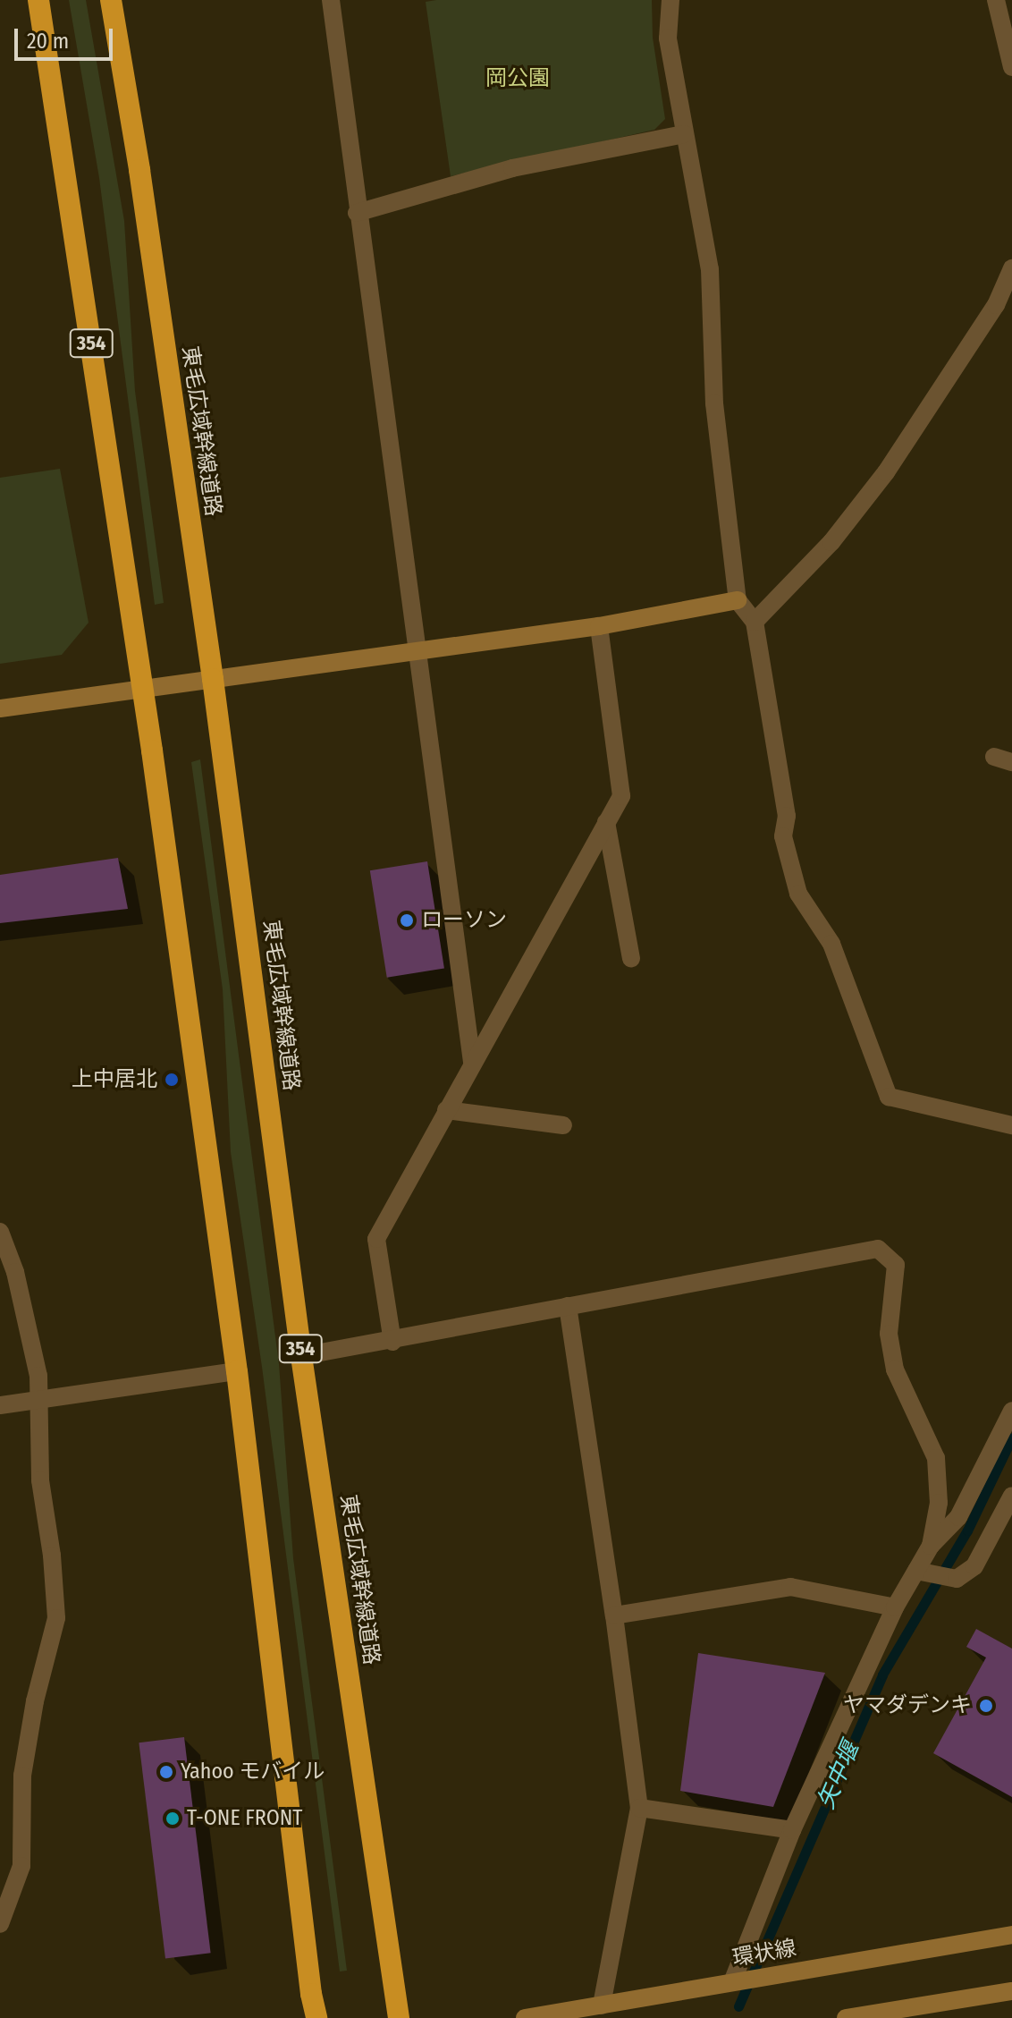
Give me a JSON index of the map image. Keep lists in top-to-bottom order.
{
  "streets": {
    "highway": ["354", "東毛広域幹線道路"],
    "street": ["環状線"]
  },
  "water": ["矢中堰"],
  "parks": ["岡公園"],
  "places": [
    "ローソン",
    "上中居北",
    "ヤマダデンキ",
    "Yahoo モバイル",
    "T-ONE FRONT"
  ],
  "scale_bar": "20 m"
}
